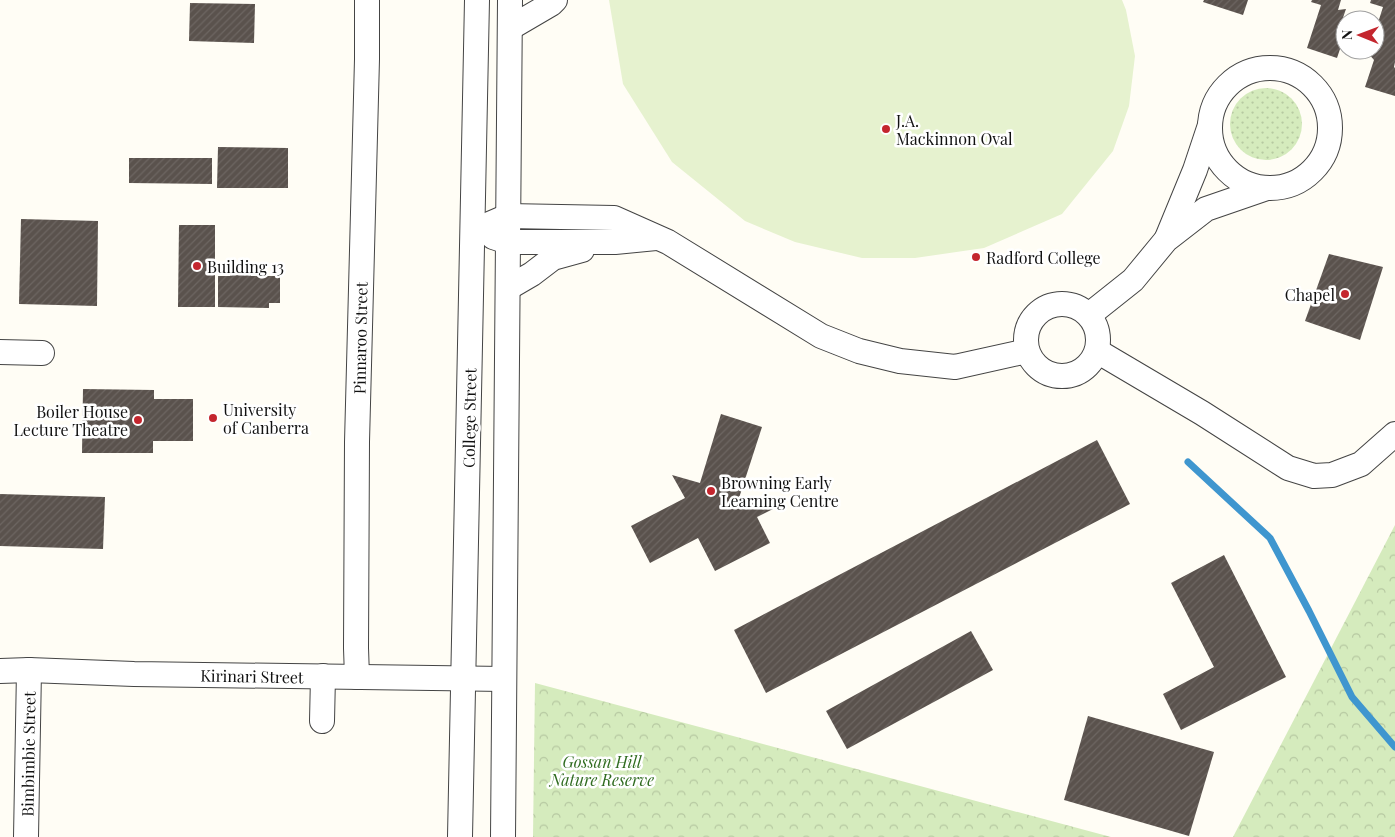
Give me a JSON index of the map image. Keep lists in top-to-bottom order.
{
  "streets": {
    "street": [
      "Pinnaroo Street",
      "College Street",
      "Kirinari Street",
      "Bimbimbie Street"
    ]
  },
  "crossings": [
    ["Pinnaroo Street", "Kirinari Street"],
    ["College Street", "Kirinari Street"],
    ["Kirinari Street", "Bimbimbie Street"]
  ],
  "parks": ["Gossan Hill Nature Reserve"],
  "places": [
    "J.A. Mackinnon Oval",
    "Radford College",
    "Building 13",
    "Chapel",
    "University of Canberra",
    "Boiler House Lecture Theatre",
    "Browning Early Learning Centre"
  ],
  "north": "left"
}
